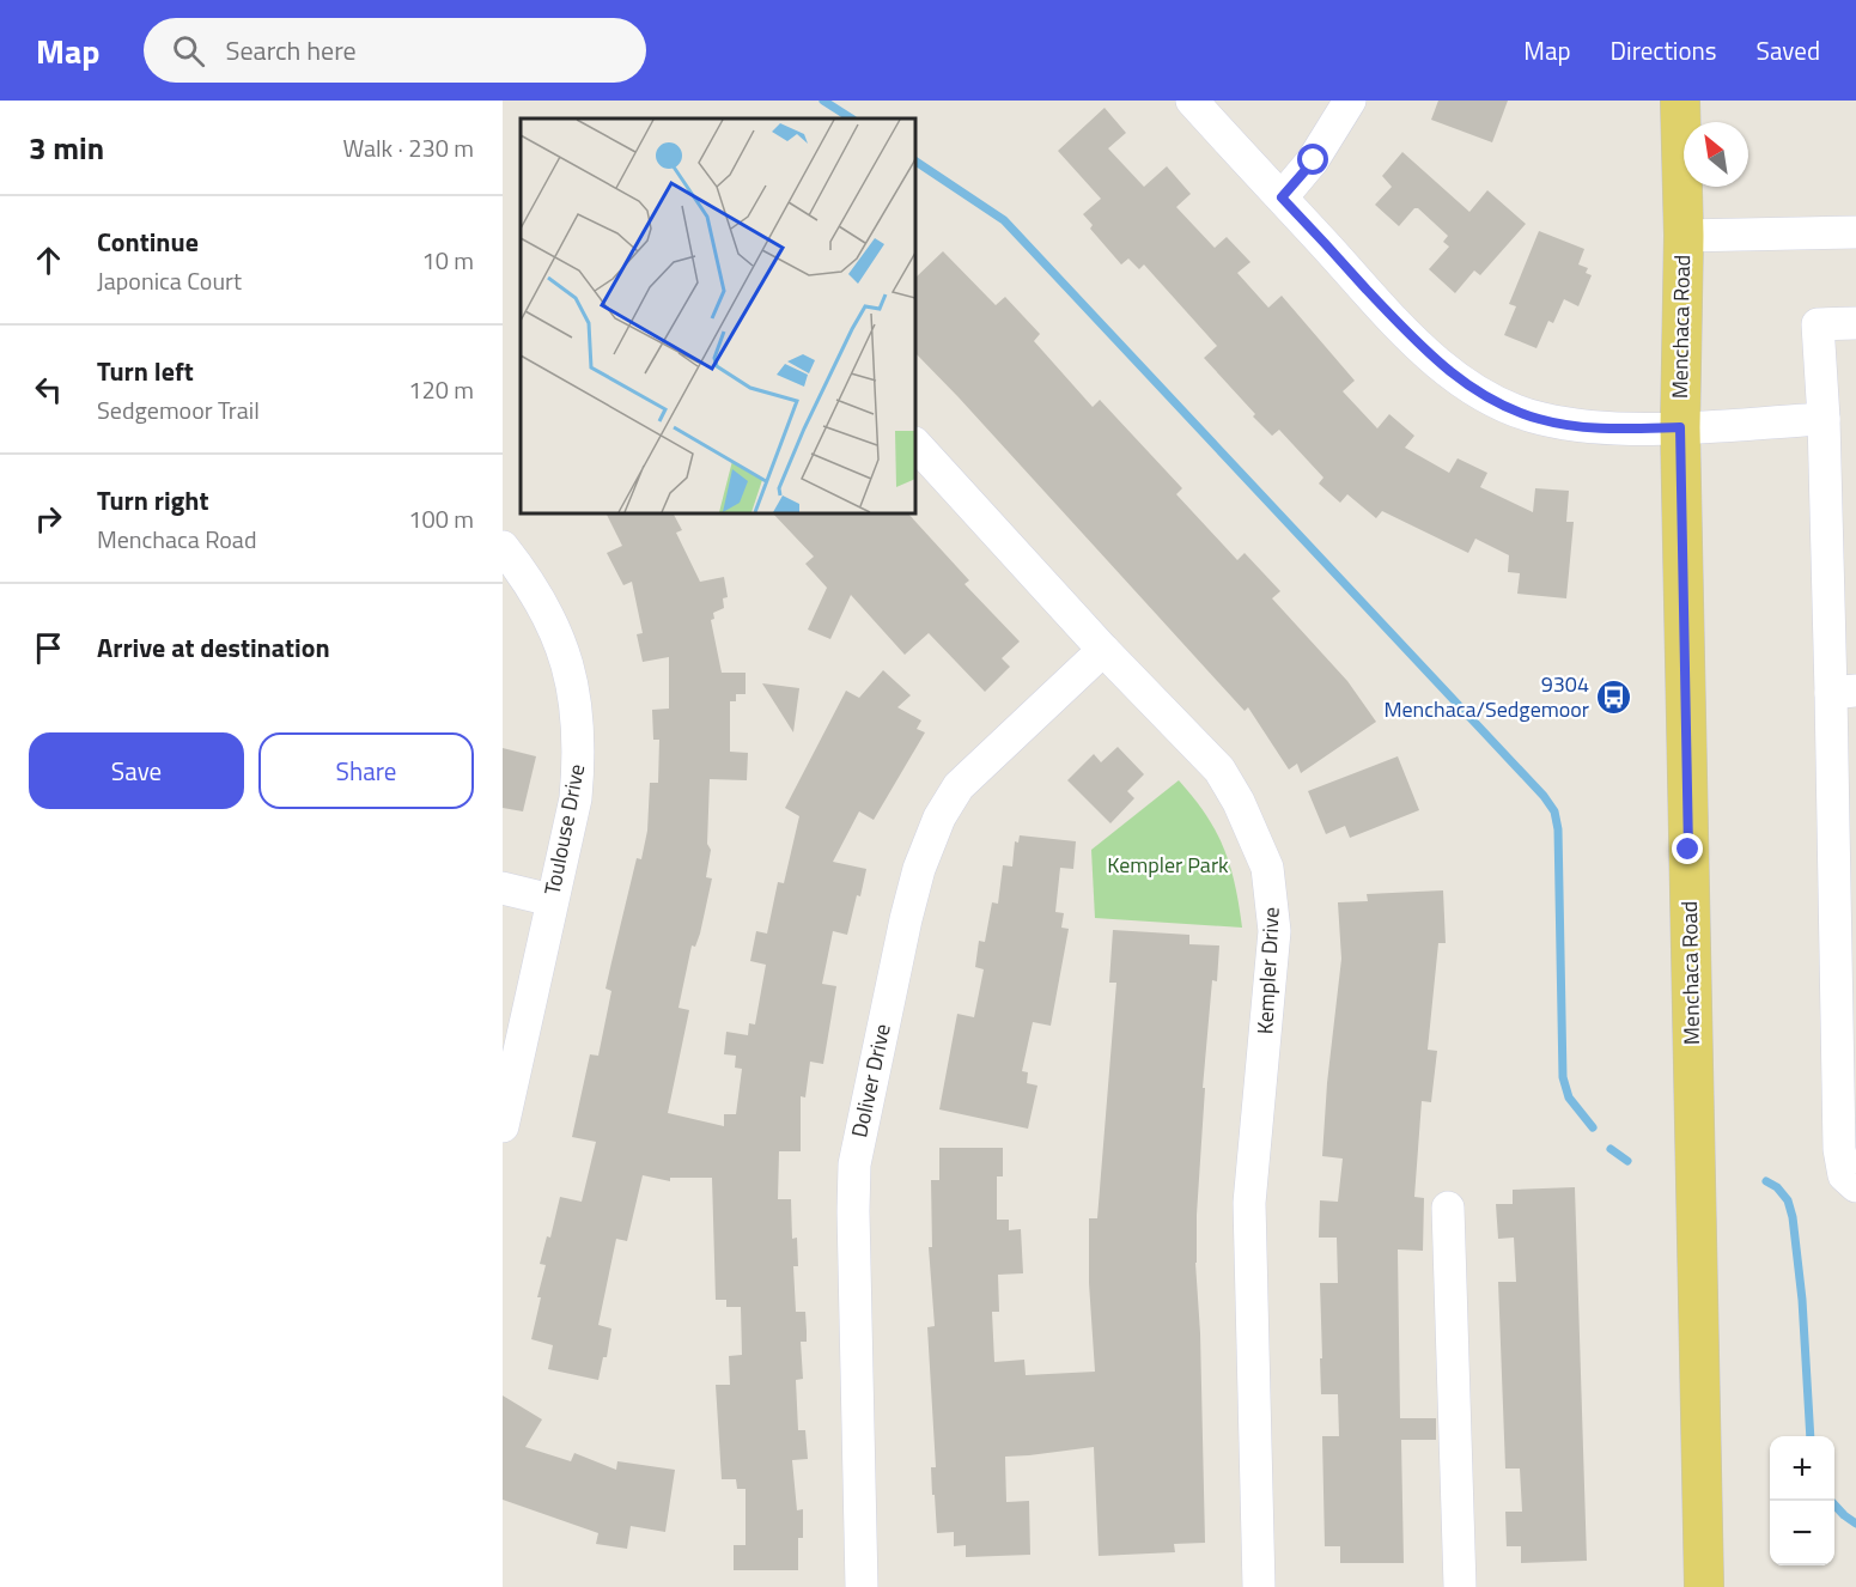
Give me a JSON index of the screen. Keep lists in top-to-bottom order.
{
  "streets": {
    "main road": ["Menchaca Road"],
    "street": ["Toulouse Drive", "Kempler Drive", "Doliver Drive"]
  },
  "crossings": [
    ["Kempler Drive", "Doliver Drive"]
  ],
  "parks": ["Kempler Park"],
  "places": {
    "bus stop": ["9304 Menchaca/Sedgemoor"]
  },
  "north": "top left",
  "page": {
    "header": "Map",
    "search": "Search here",
    "nav": ["Map", "Directions", "Saved"],
    "heading": ["3 min", "Walk · 230 m"],
    "list": [
      ["Continue", "Japonica Court", "10 m"],
      ["Turn left", "Sedgemoor Trail", "120 m"],
      ["Turn right", "Menchaca Road", "100 m"],
      "Arrive at destination"
    ],
    "buttons": ["Save", "Share"],
    "map_buttons": ["+", "−"]
  }
}
